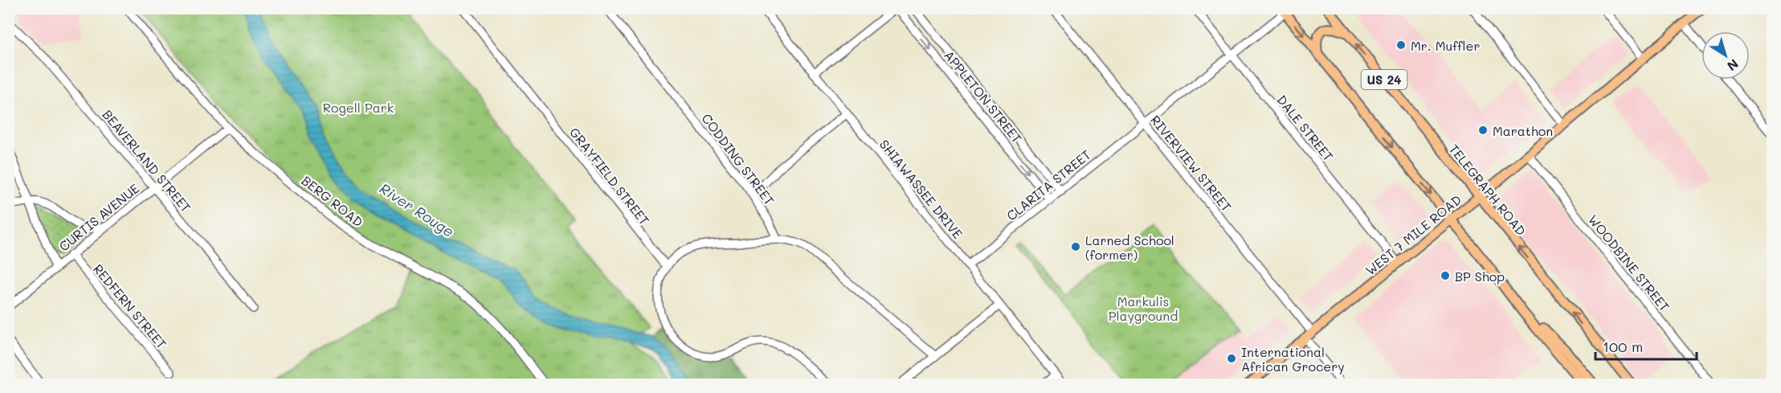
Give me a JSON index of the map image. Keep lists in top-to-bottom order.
{
  "streets": {
    "main road": ["US 24", "TELEGRAPH ROAD", "WEST 7 MILE ROAD"],
    "street": [
      "APPLETON STREET",
      "DALE STREET",
      "CODDING STREET",
      "BEAVERLAND STREET",
      "RIVERVIEW STREET",
      "GRAYFIELD STREET",
      "CLARITA STREET",
      "SHIAWASSEE DRIVE",
      "BERG ROAD",
      "CURTIS AVENUE",
      "WOODBINE STREET",
      "REDFERN STREET"
    ]
  },
  "crossings": [
    ["US 24", "CLARITA STREET"],
    ["US 24", "WEST 7 MILE ROAD"],
    ["APPLETON STREET", "CLARITA STREET"],
    ["DALE STREET", "CLARITA STREET"],
    ["DALE STREET", "WEST 7 MILE ROAD"],
    ["BEAVERLAND STREET", "CURTIS AVENUE"],
    ["RIVERVIEW STREET", "CLARITA STREET"],
    ["RIVERVIEW STREET", "WEST 7 MILE ROAD"],
    ["CLARITA STREET", "SHIAWASSEE DRIVE"],
    ["TELEGRAPH ROAD", "WEST 7 MILE ROAD"],
    ["BERG ROAD", "CURTIS AVENUE"],
    ["CURTIS AVENUE", "REDFERN STREET"],
    ["WEST 7 MILE ROAD", "WOODBINE STREET"]
  ],
  "water": ["River Rouge"],
  "parks": ["Rogell Park", "Markulis Playground"],
  "places": [
    "Mr. Muffler",
    "Marathon",
    "Larned School (former)",
    "BP Shop",
    "International African Grocery"
  ],
  "scale_bar": "100 m",
  "north": "bottom right"
}
